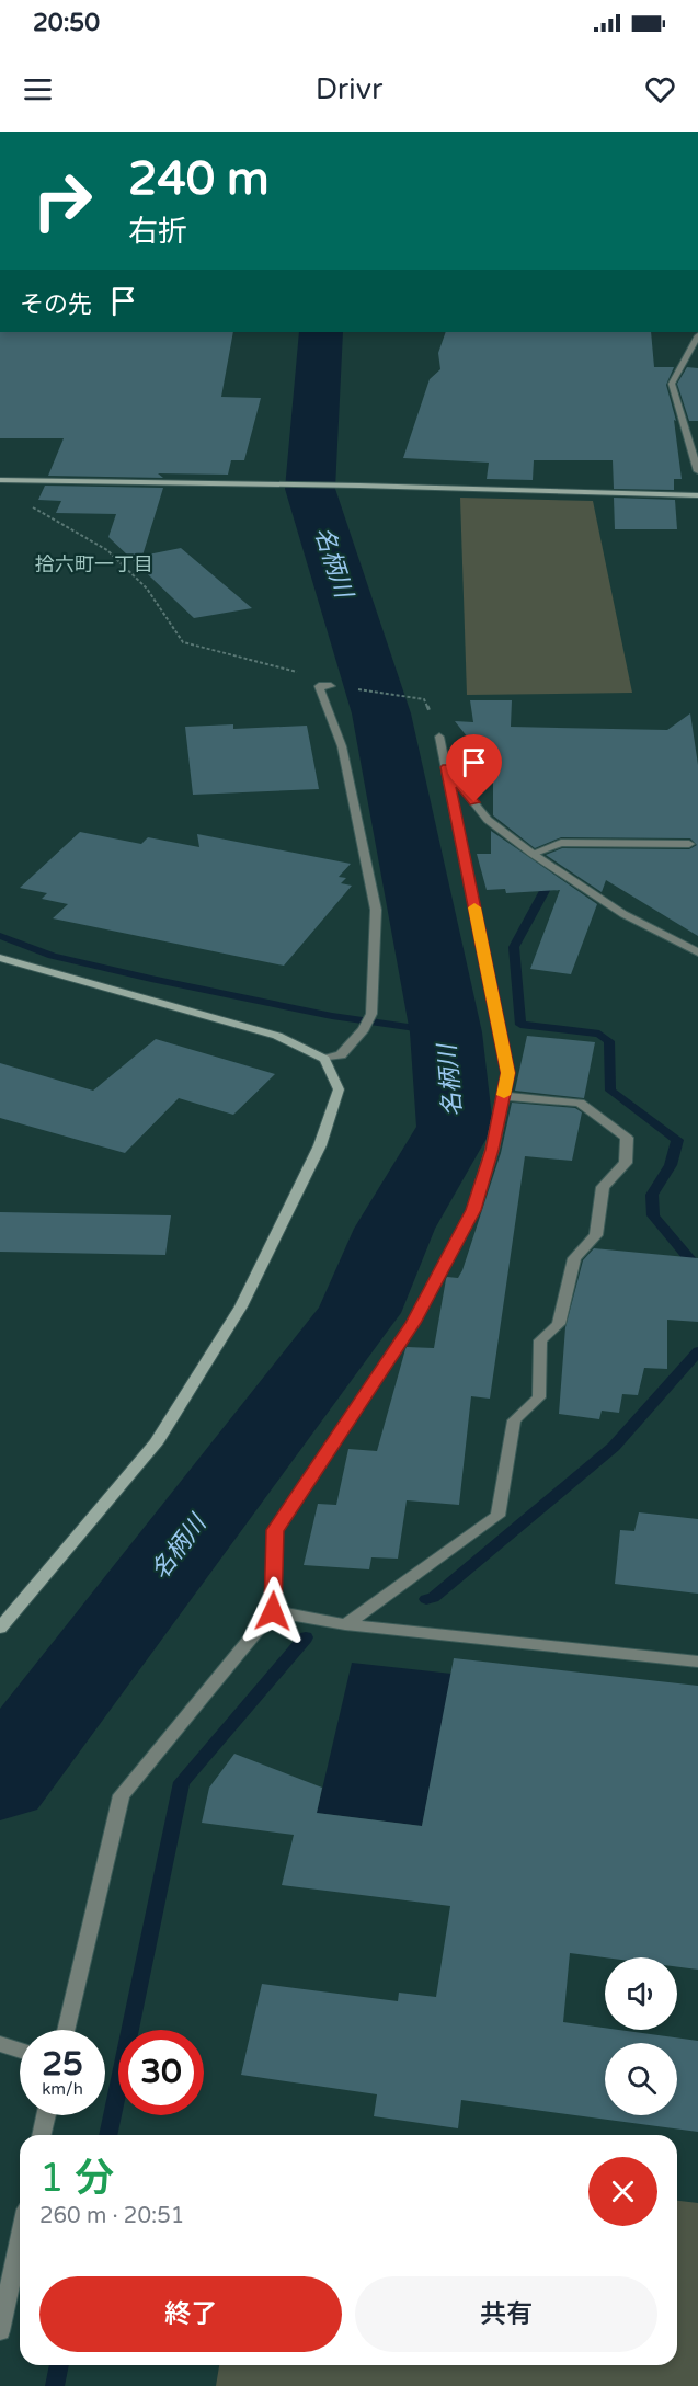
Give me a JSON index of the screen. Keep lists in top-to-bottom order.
{
  "districts": ["拾六町一丁目"],
  "water": ["名柄川"],
  "page": {
    "status": "20:50",
    "header": "Drivr",
    "turn": ["240 m", "右折"],
    "then": "その先",
    "speed": "25 km/h",
    "limit": "30",
    "heading": ["1 分", "260 m · 20:51"],
    "buttons": ["終了", "共有"]
  }
}
